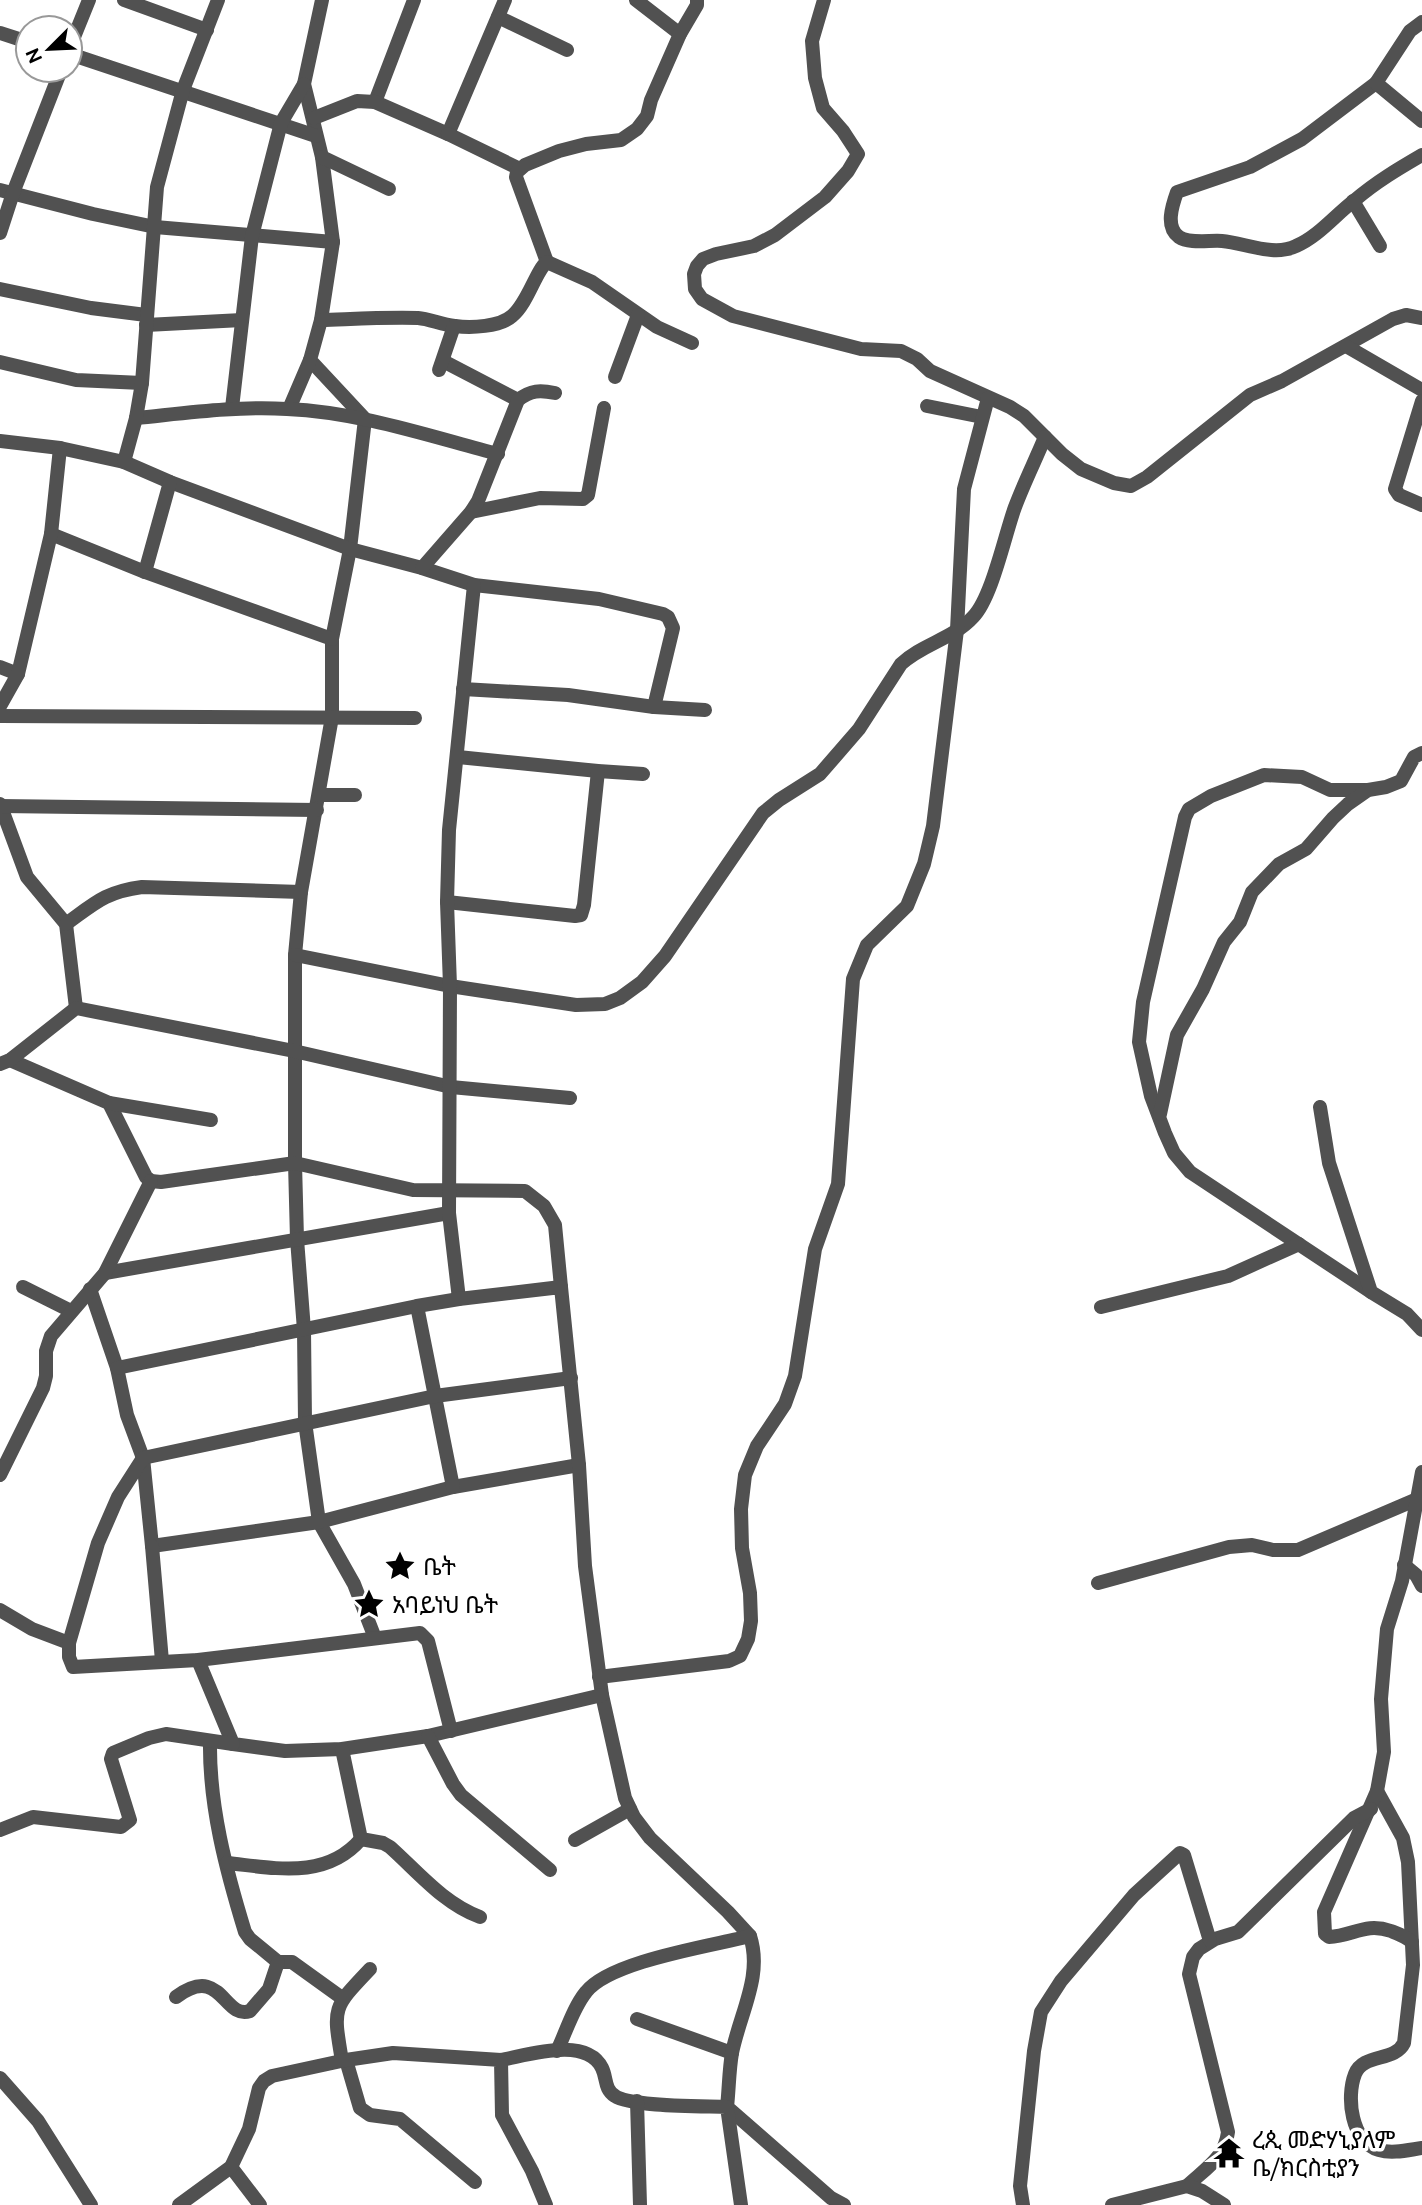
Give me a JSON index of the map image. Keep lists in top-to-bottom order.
{
  "places": {
    "place": ["ቤት", "አባይነህ ቤት"],
    "temple": ["ረጲ መድሃኒያለም ቤ/ክርስቲያን"]
  },
  "north": "bottom left"
}
